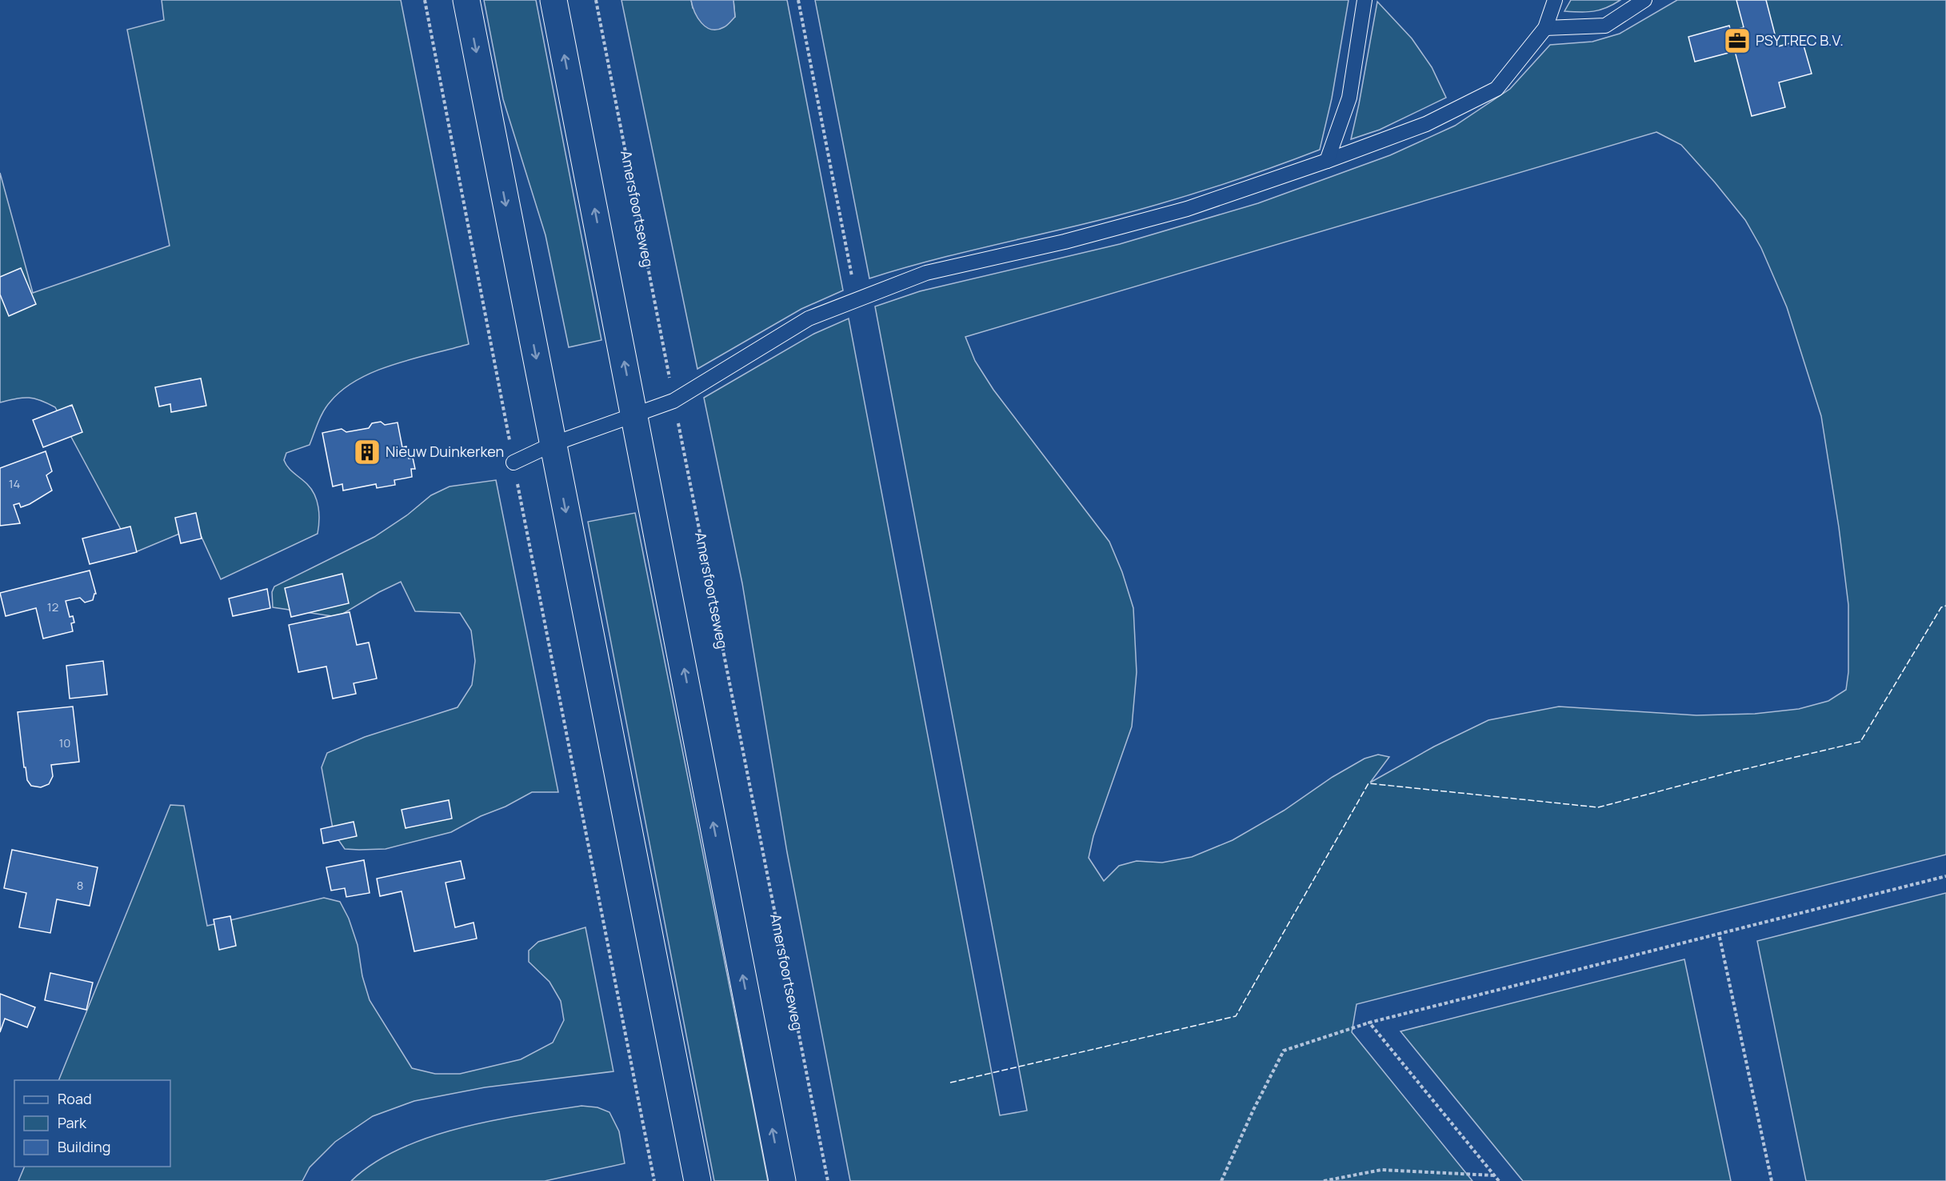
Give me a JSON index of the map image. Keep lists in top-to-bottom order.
{
  "streets": {
    "path": ["Amersfoortseweg"]
  },
  "places": {
    "office": ["PSYTREC B.V."],
    "building": ["Nieuw Duinkerken"]
  },
  "house_numbers": [
    "14",
    "12",
    "10",
    "8"
  ],
  "legend": ["Road", "Park", "Building"]
}
